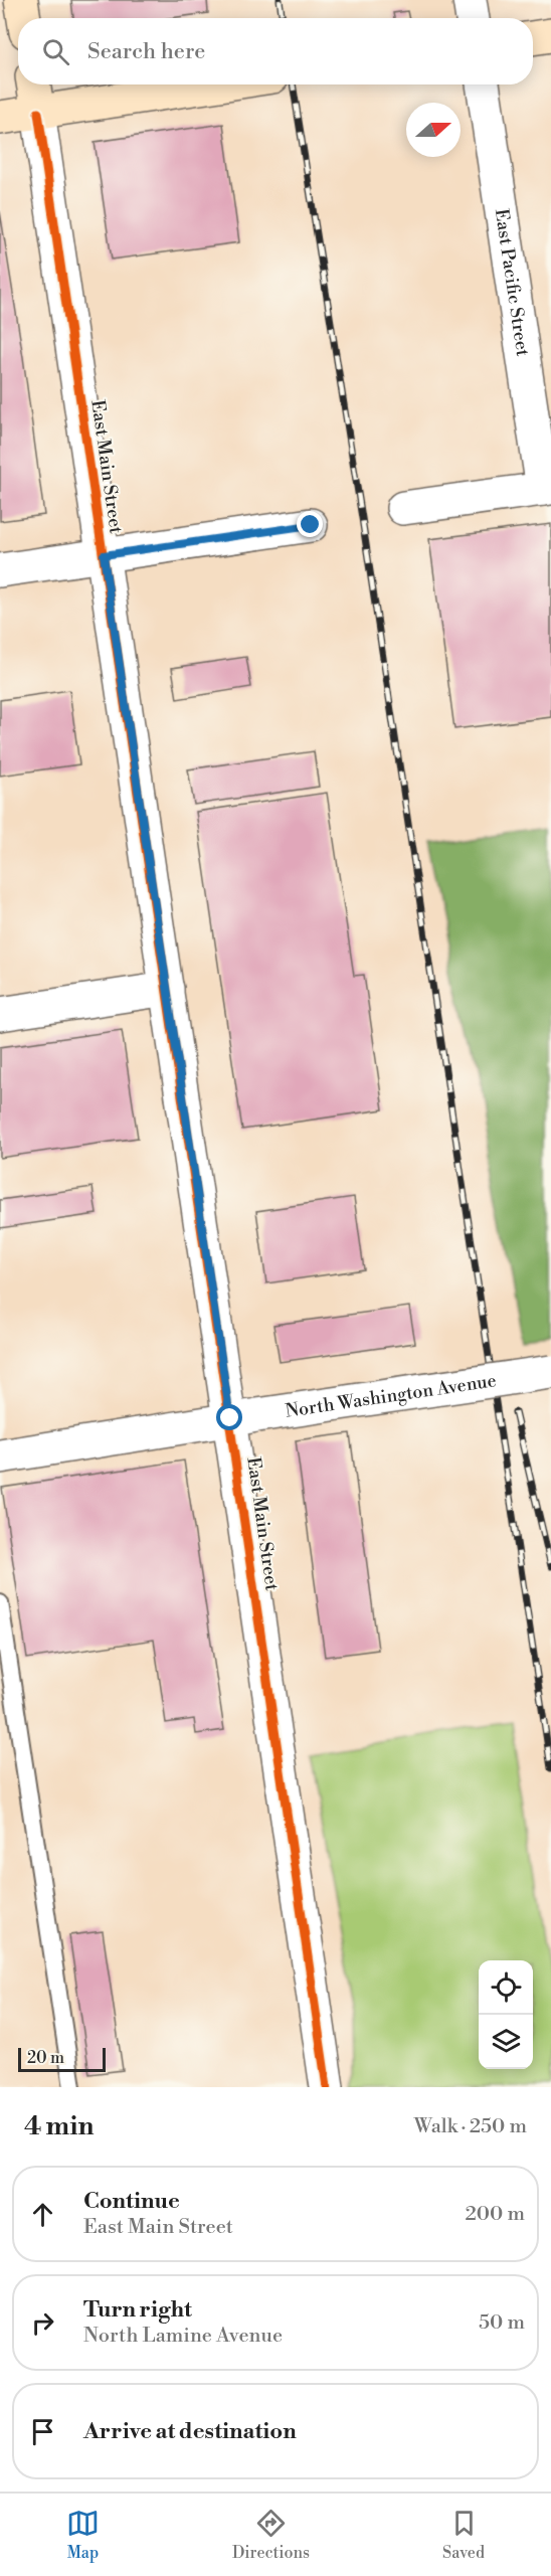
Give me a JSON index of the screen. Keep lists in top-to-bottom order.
{
  "streets": {
    "street": ["East Pacific Street", "East Main Street", "North Washington Avenue"]
  },
  "crossings": [
    ["East Main Street", "North Washington Avenue"]
  ],
  "scale_bar": "20 m",
  "north": "right",
  "page": {
    "search": "Search here",
    "scale": "20 m",
    "heading": ["4 min", "Walk · 250 m"],
    "list": [
      ["Continue", "East Main Street", "200 m"],
      ["Turn right", "North Lamine Avenue", "50 m"],
      "Arrive at destination"
    ],
    "nav": ["Map", "Directions", "Saved"]
  }
}
